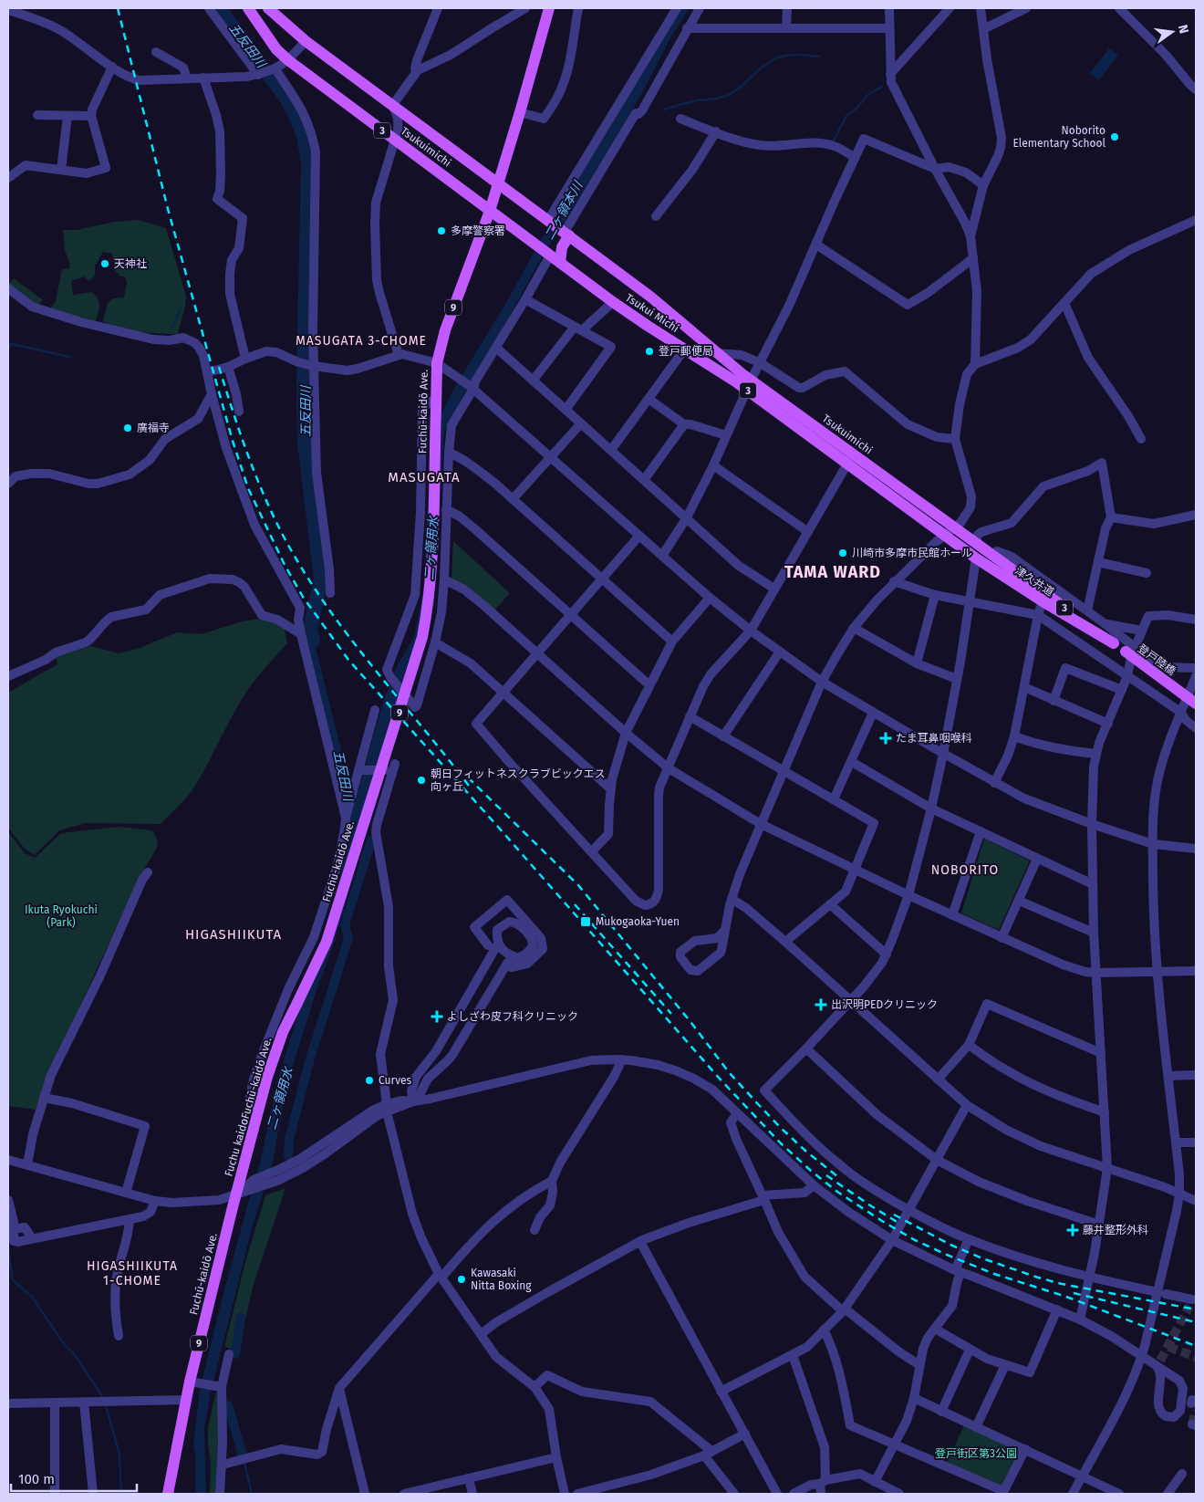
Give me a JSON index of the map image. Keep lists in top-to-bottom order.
{
  "streets": {
    "main road": [
      "3",
      "Tsukuimichi",
      "9",
      "Tsukui Michi",
      "Fuchū-kaidō Ave.",
      "津久井道",
      "登戸陸橋",
      "Fuchu kaidoFuchū-kaidō Ave."
    ]
  },
  "crossings": [
    ["3", "Tsukuimichi"],
    ["3", "Tsukui Michi"],
    ["Tsukuimichi", "Tsukui Michi"],
    ["Tsukuimichi", "Fuchū-kaidō Ave."],
    ["Tsukuimichi", "津久井道"],
    ["Tsukuimichi", "登戸陸橋"],
    ["Tsukui Michi", "津久井道"],
    ["Fuchū-kaidō Ave.", "Fuchu kaidoFuchū-kaidō Ave."]
  ],
  "districts": [
    "MASUGATA 3-CHOME",
    "MASUGATA",
    "TAMA WARD",
    "NOBORITO",
    "HIGASHIIKUTA",
    "HIGASHIIKUTA 1-CHOME"
  ],
  "water": ["五反田川", "二ヶ領本川", "二ヶ領用水"],
  "parks": ["Ikuta Ryokuchi (Park)", "登戸街区第3公園"],
  "places": {
    "other": [
      "Noborito Elementary School",
      "多摩警察署",
      "天神社",
      "登戸郵便局",
      "廣福寺",
      "川崎市多摩市民館ホール",
      "朝日フィットネスクラブビックエス 向ヶ丘",
      "Curves",
      "Kawasaki Nitta Boxing"
    ],
    "health": [
      "たま耳鼻咽喉科",
      "出沢明PEDクリニック",
      "よしざわ皮フ科クリニック",
      "藤井整形外科"
    ],
    "transit": ["Mukogaoka-Yuen"]
  },
  "scale_bar": "100 m",
  "north": "right"
}
